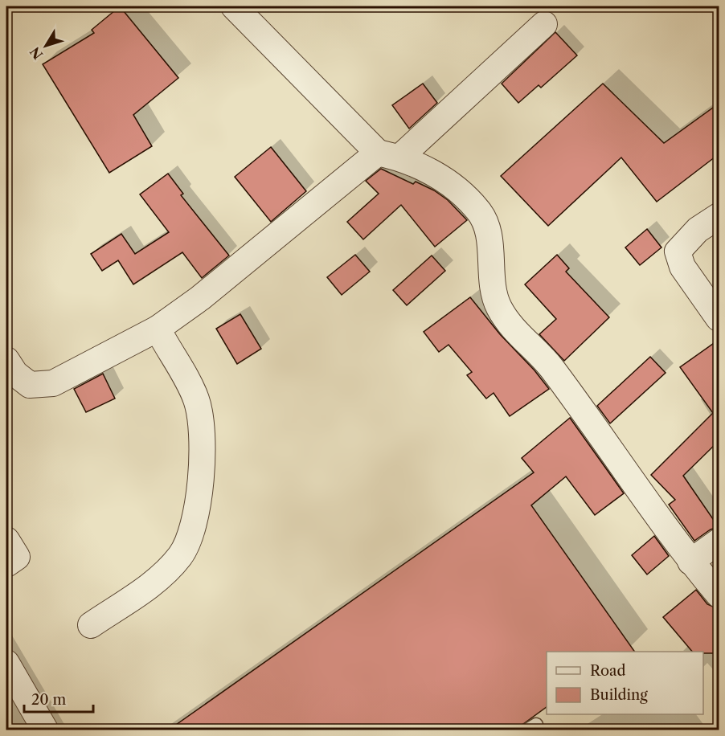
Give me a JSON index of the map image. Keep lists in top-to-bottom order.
{
  "legend": ["Road", "Building"],
  "scale_bar": "20 m",
  "north": "bottom left"
}
